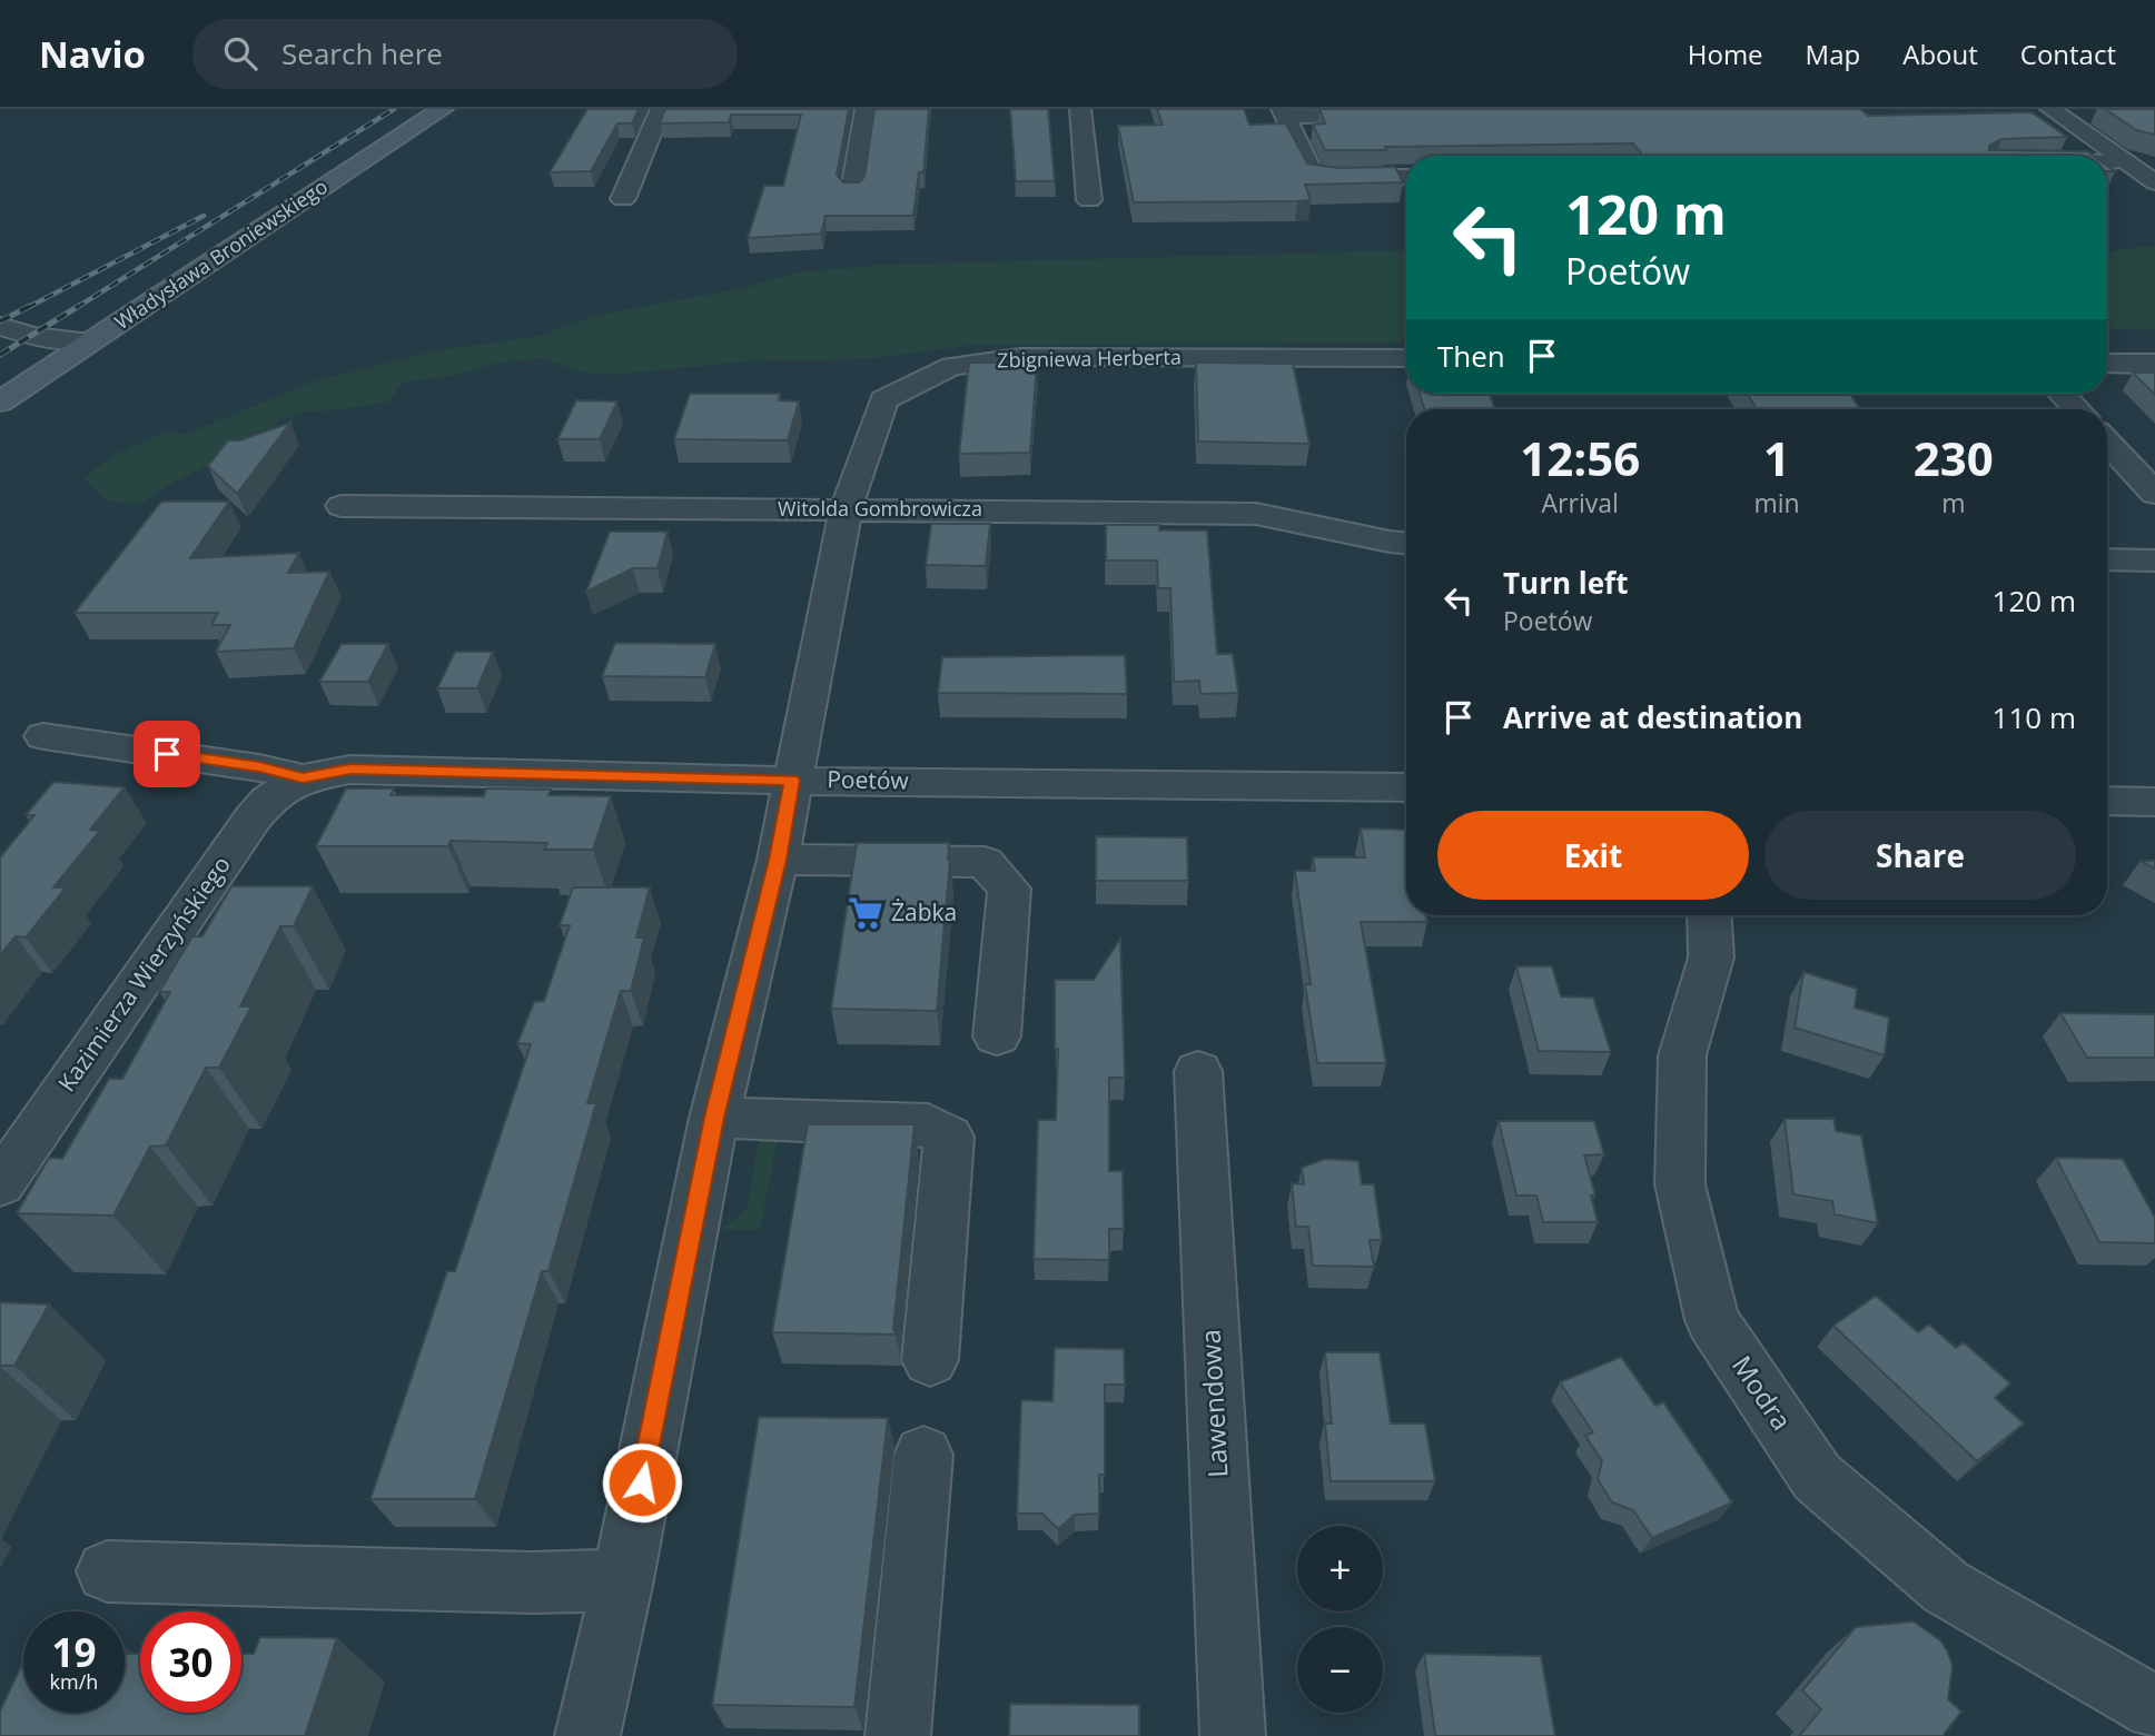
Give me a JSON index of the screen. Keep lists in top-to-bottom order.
{
  "streets": {
    "main road": ["Władysława Broniewskiego"],
    "street": [
      "Zbigniewa Herberta",
      "Witolda Gombrowicza",
      "Poetów",
      "Kazimierza Wierzyńskiego",
      "Modra",
      "Lawendowa"
    ]
  },
  "crossings": [
    ["Zbigniewa Herberta", "Witolda Gombrowicza"],
    ["Zbigniewa Herberta", "Poetów"],
    ["Poetów", "Kazimierza Wierzyńskiego"]
  ],
  "places": {
    "supermarket": ["Żabka"]
  },
  "page": {
    "header": "Navio",
    "search": "Search here",
    "nav": [
      "Home",
      "Map",
      "About",
      "Contact"
    ],
    "turn": ["120 m", "Poetów"],
    "then": "Then",
    "eta": [
      "12:56",
      "Arrival",
      "1",
      "min",
      "230",
      "m"
    ],
    "list": [
      {
        "name": "Turn left",
        "note": "Poetów",
        "value": "120 m"
      },
      {
        "name": "Arrive at destination",
        "value": "110 m"
      }
    ],
    "buttons": ["Exit", "Share"],
    "map_buttons": ["+", "−"],
    "speed": "19 km/h",
    "limit": "30"
  }
}
